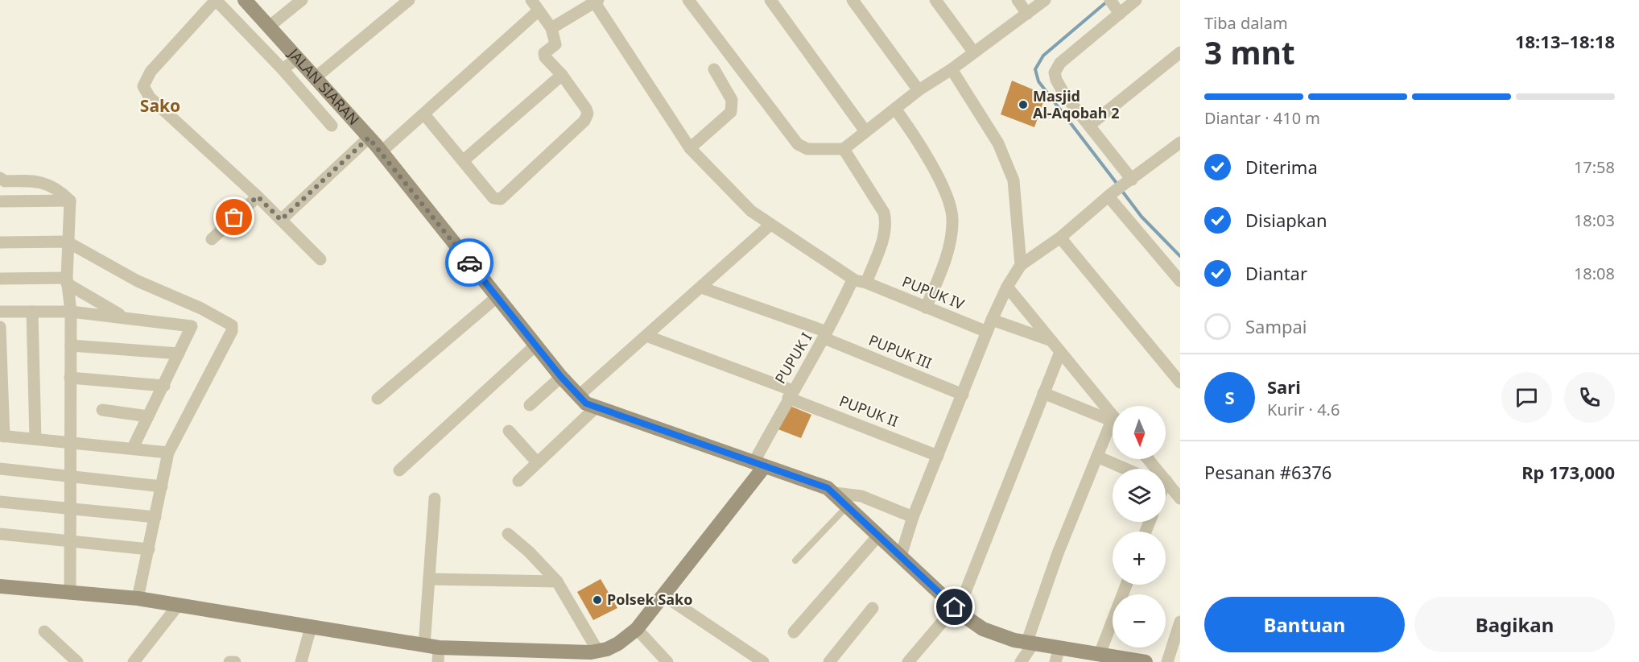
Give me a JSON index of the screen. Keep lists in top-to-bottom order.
{
  "streets": {
    "street": [
      "JALAN SIARAN",
      "PUPUK IV",
      "PUPUK III",
      "PUPUK I",
      "PUPUK II"
    ]
  },
  "crossings": [
    ["JALAN SIARAN", "PUPUK I"],
    ["PUPUK IV", "PUPUK I"],
    ["PUPUK III", "PUPUK I"],
    ["PUPUK I", "PUPUK II"]
  ],
  "districts": ["Sako"],
  "places": ["Masjid Al-Aqobah 2", "Polsek Sako"],
  "north": "bottom",
  "page": {
    "heading": ["3 mnt", "Tiba dalam", "18:13–18:18"],
    "panel": [
      "Sari",
      "Kurir · 4.6",
      "Pesanan #6376",
      "Rp 173,000"
    ],
    "bar": "Diantar · 410 m",
    "list": [
      ["Diterima", "17:58"],
      ["Disiapkan", "18:03"],
      ["Diantar", "18:08"],
      "Sampai"
    ],
    "round": "S",
    "map_buttons": ["+", "−"],
    "buttons": ["Bantuan", "Bagikan"]
  }
}
